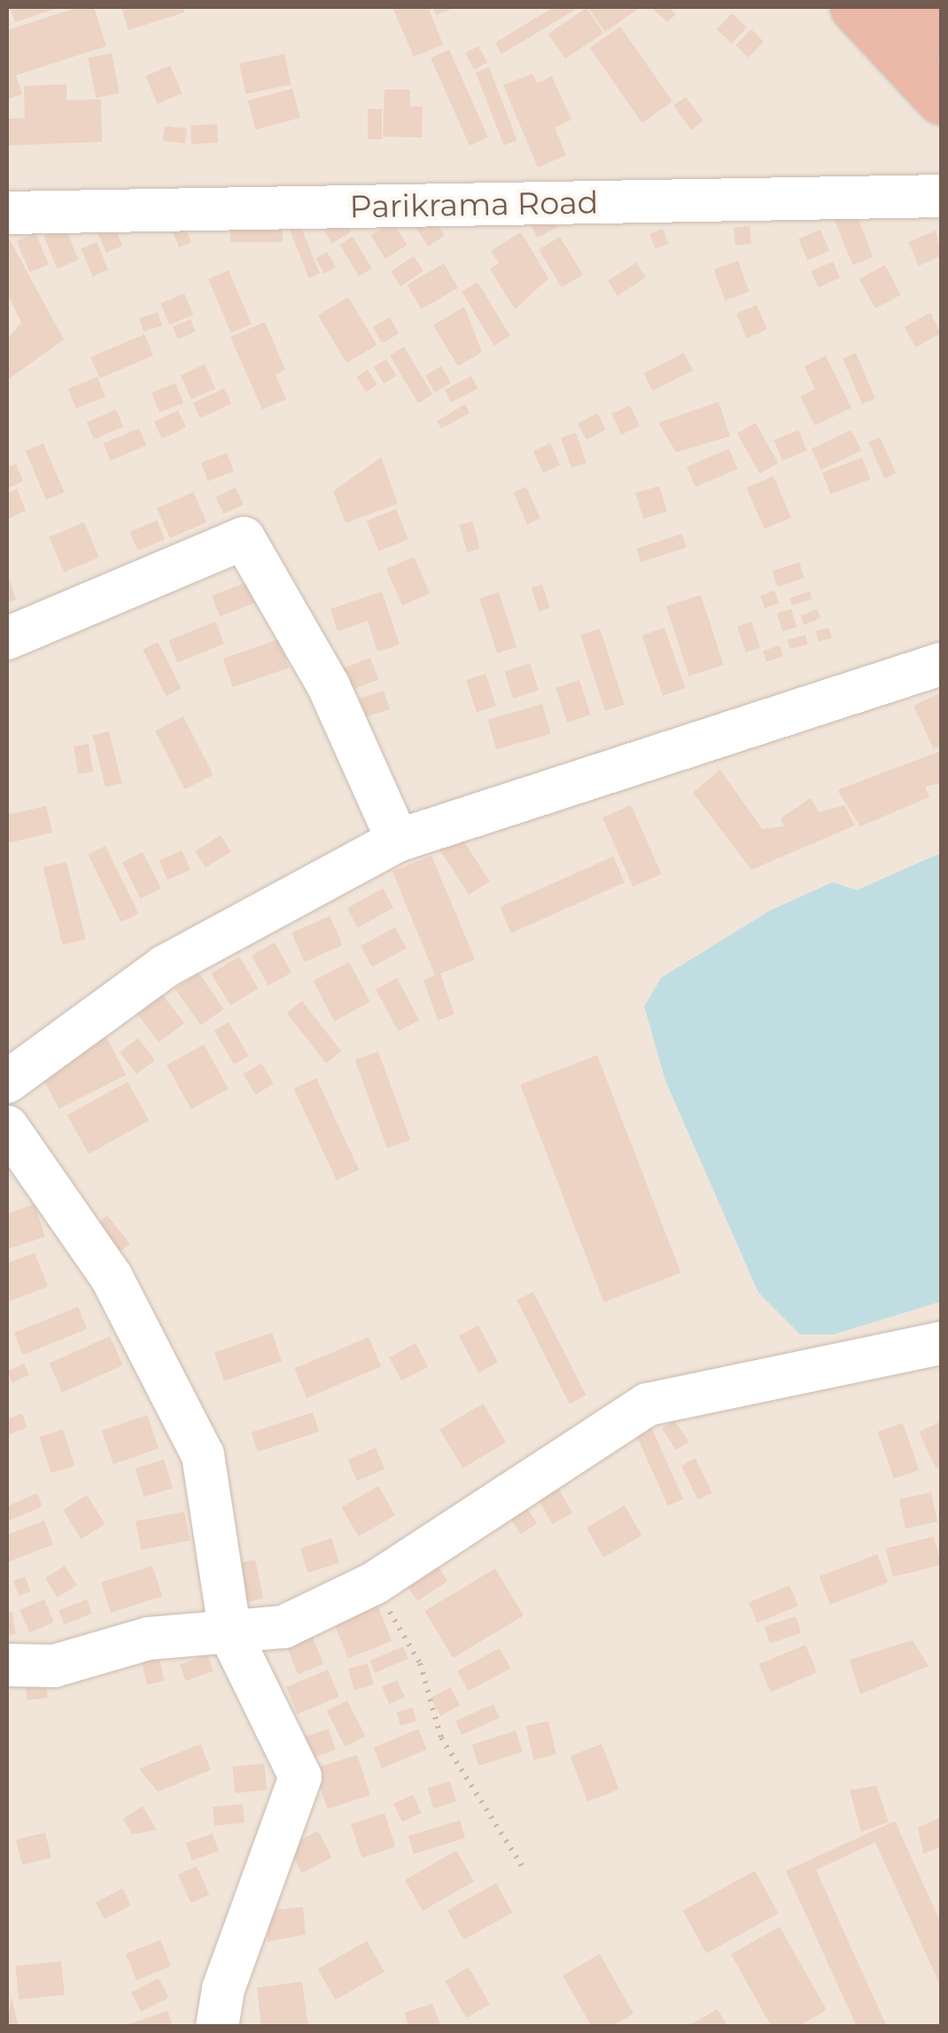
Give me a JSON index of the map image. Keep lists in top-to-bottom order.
{
  "streets": {
    "street": ["Parikrama Road"]
  }
}
